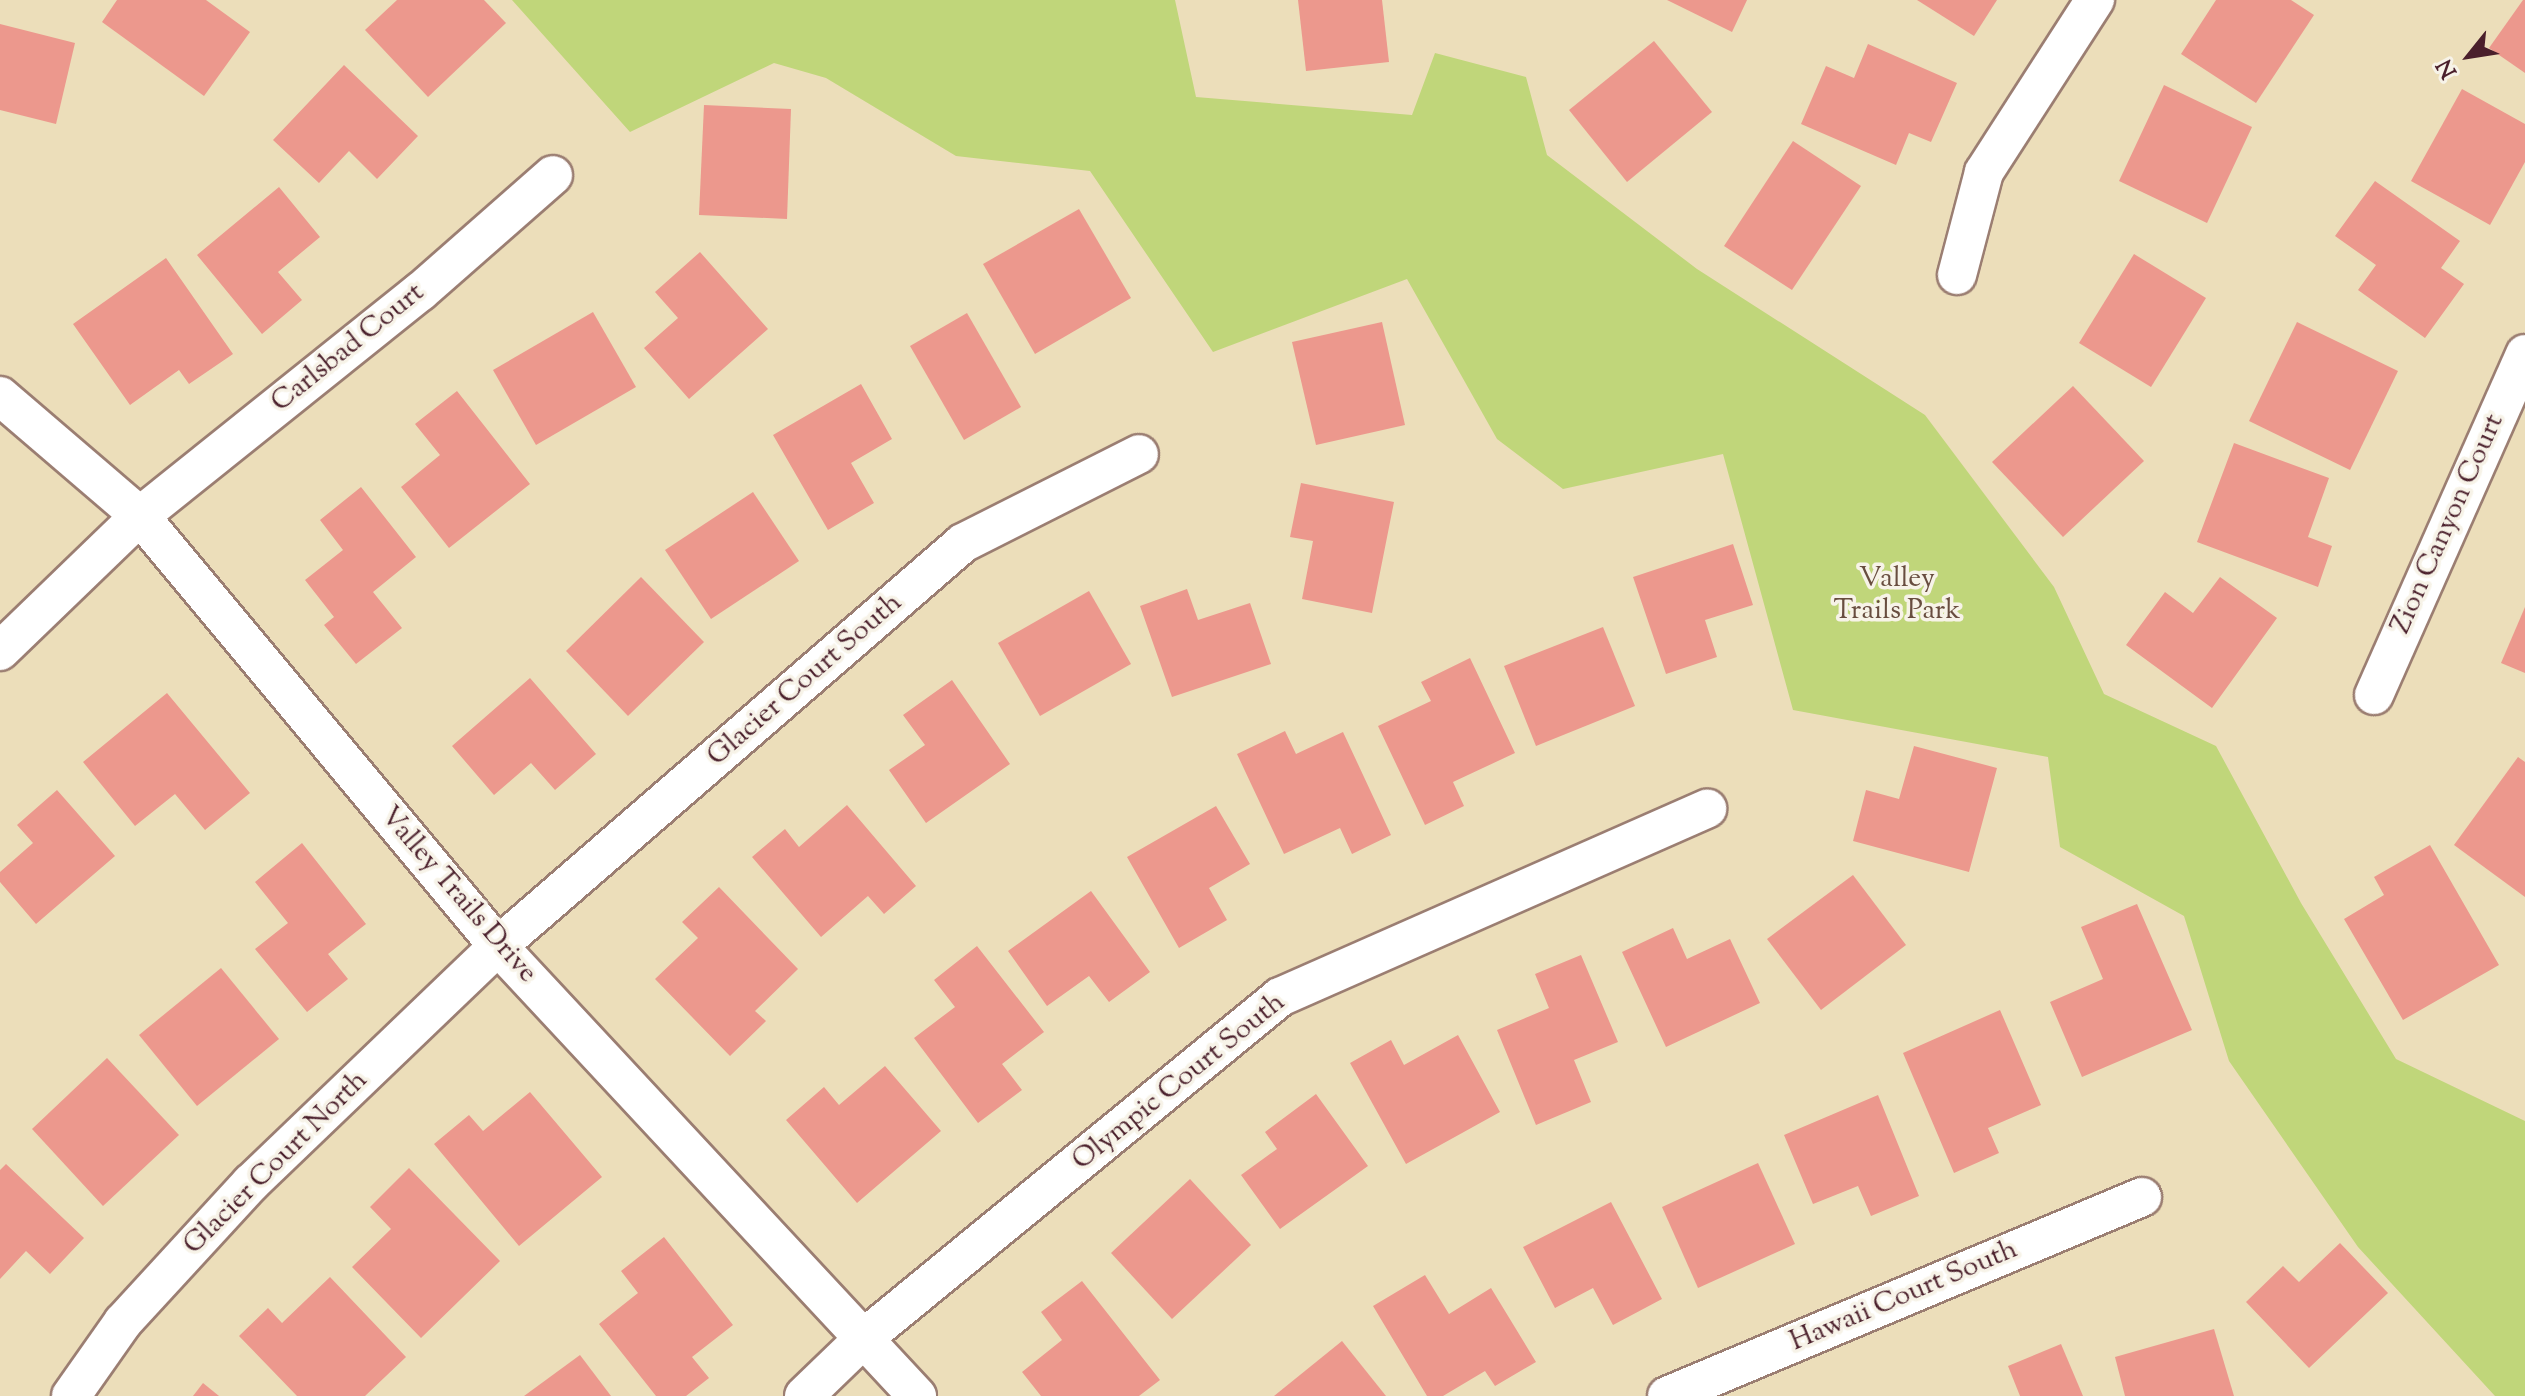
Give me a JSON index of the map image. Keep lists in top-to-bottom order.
{
  "streets": {
    "street": [
      "Carlsbad Court",
      "Zion Canyon Court",
      "Glacier Court South",
      "Valley Trails Drive",
      "Olympic Court South",
      "Glacier Court North",
      "Hawaii Court South"
    ]
  },
  "crossings": [
    ["Carlsbad Court", "Valley Trails Drive"],
    ["Glacier Court South", "Valley Trails Drive"],
    ["Glacier Court South", "Glacier Court North"],
    ["Valley Trails Drive", "Olympic Court South"],
    ["Valley Trails Drive", "Glacier Court North"]
  ],
  "parks": ["Valley Trails Park"],
  "north": "bottom left"
}
